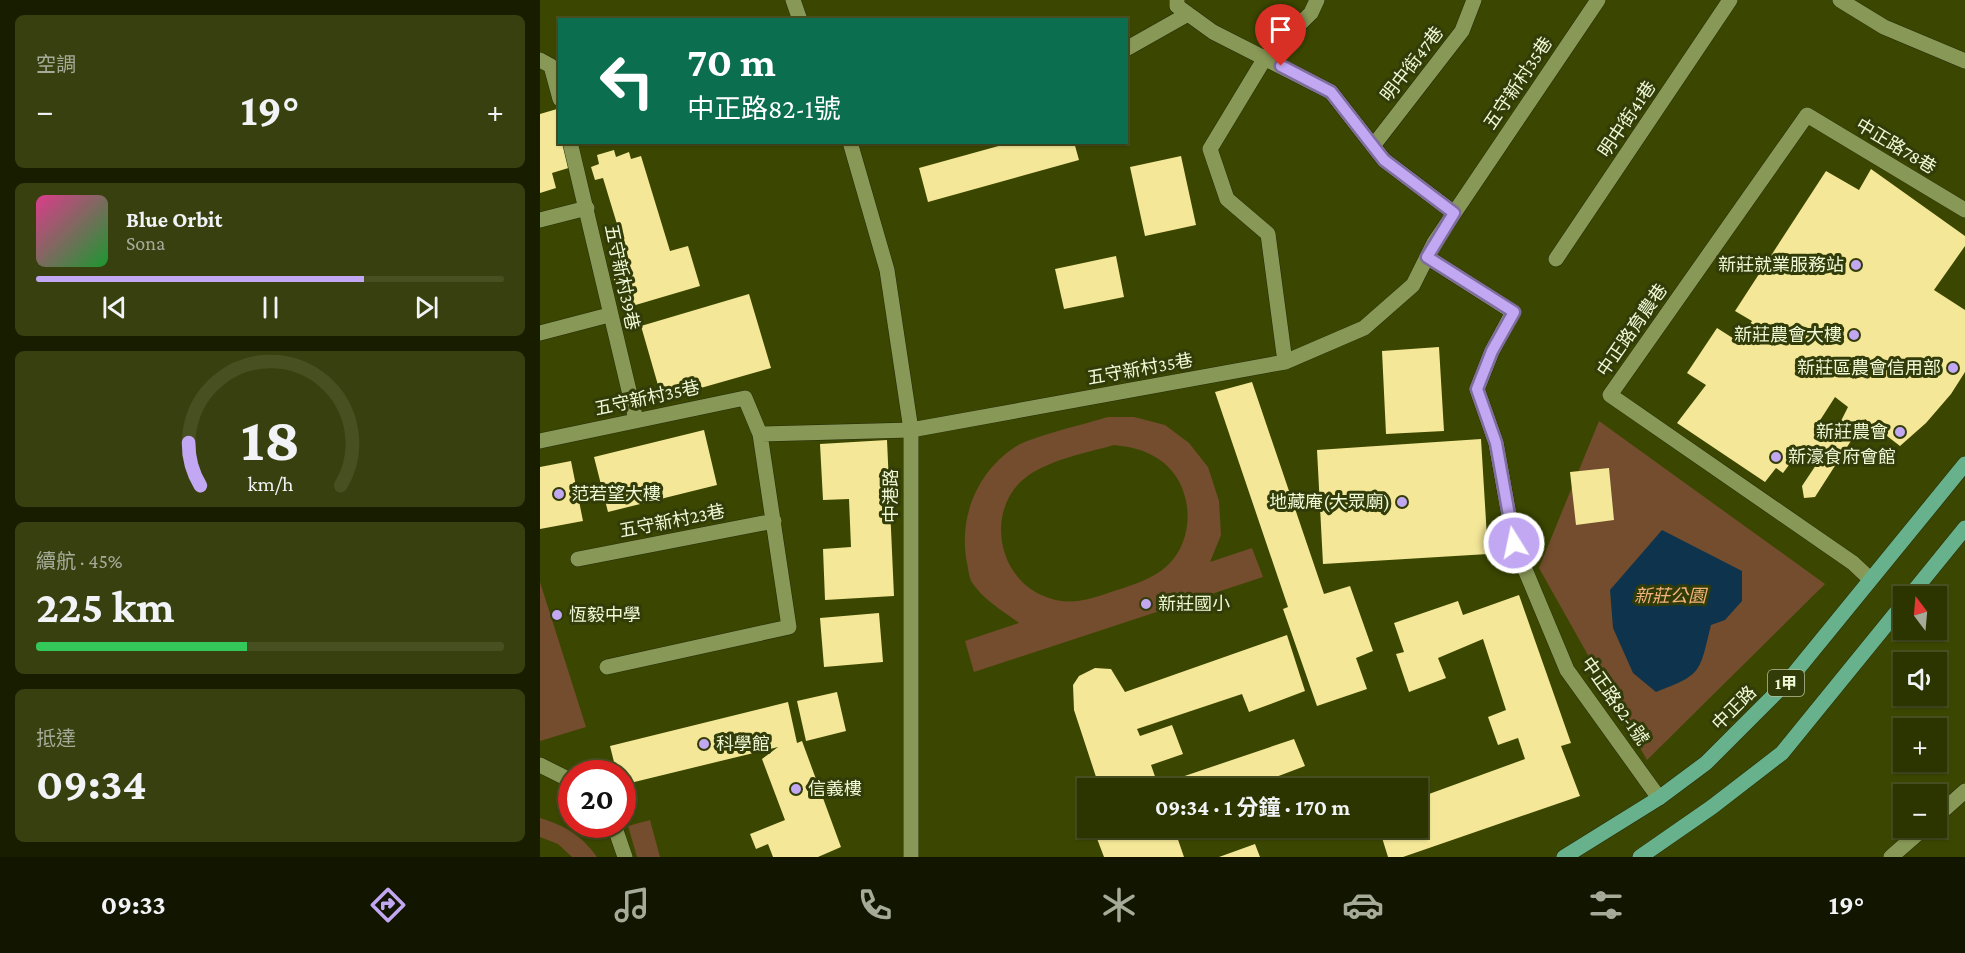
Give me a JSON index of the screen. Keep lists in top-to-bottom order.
{
  "streets": {
    "main road": ["1甲", "中正路"],
    "street": [
      "明中街47巷",
      "五守新村35巷",
      "明中街41巷",
      "中正路78巷",
      "五守新村39巷",
      "中正路育農巷",
      "中港路",
      "五守新村23巷",
      "中正路82-1號"
    ]
  },
  "crossings": [
    ["五守新村35巷", "五守新村39巷"],
    ["五守新村35巷", "中港路"],
    ["五守新村35巷", "中正路82-1號"],
    ["中正路78巷", "中正路育農巷"],
    ["中正路育農巷", "中正路"],
    ["中正路82-1號", "中正路"]
  ],
  "parks": ["新莊公園"],
  "places": [
    "新莊就業服務站",
    "新莊農會大樓",
    "新莊區農會信用部",
    "新莊農會",
    "新濠食府會館",
    "范若望大樓",
    "地藏庵(大眾廟)",
    "新莊國小",
    "恆毅中學",
    "科學館",
    "信義樓"
  ],
  "north": "top",
  "page": {
    "tile": [
      "空調",
      ["續航 · 45%", "225 km"],
      ["抵達", "09:34"]
    ],
    "turn": ["70 m", "中正路82-1號"],
    "heat": ["−", "19°", "+"],
    "song": ["Blue Orbit", "Sona"],
    "map_buttons": ["+", "−"],
    "limit": "20",
    "trip": "09:34 · 1 分鐘 · 170 m",
    "tabs": ["09:33", "19°"],
    "gauge": ["18", "km/h"]
  }
}
